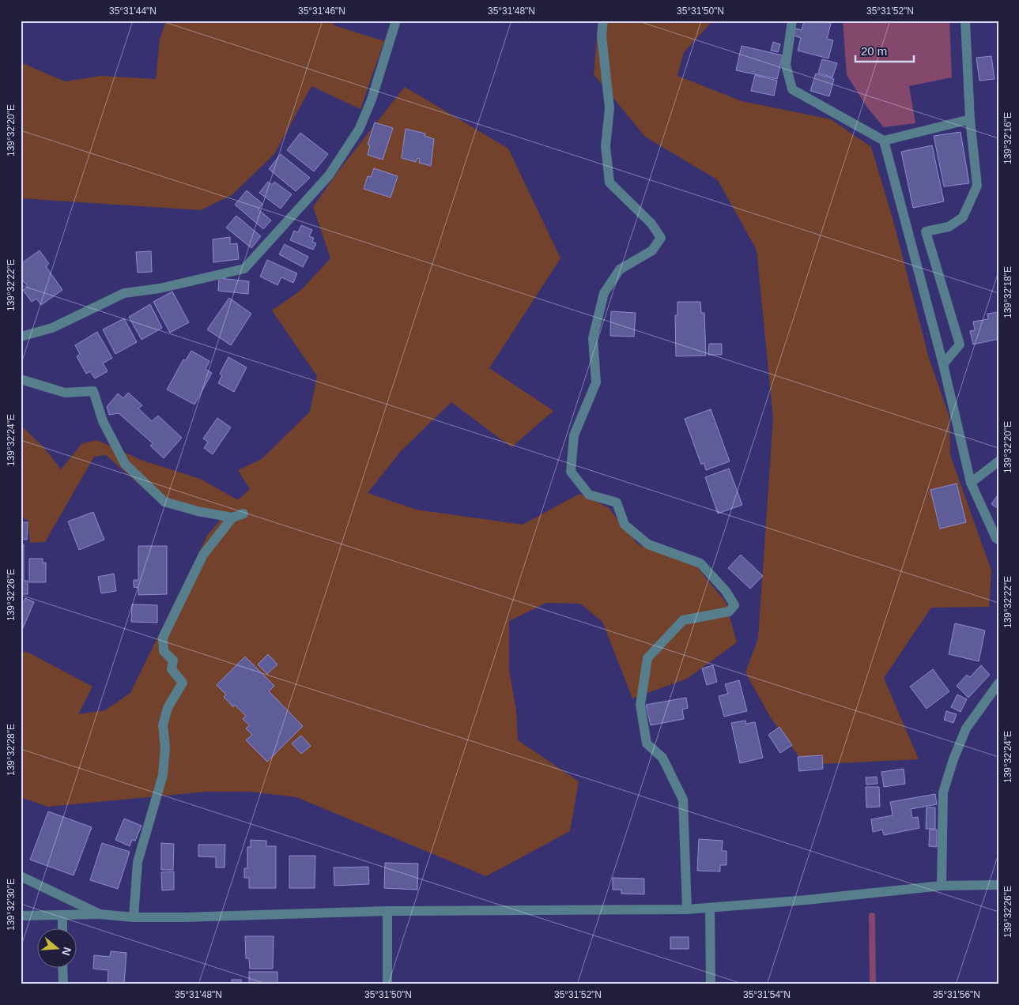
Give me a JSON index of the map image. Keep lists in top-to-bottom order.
{
  "scale_bar": "20 m",
  "north": "right",
  "coordinates": [
    "35°31'44\"N",
    "35°31'46\"N",
    "35°31'48\"N",
    "35°31'50\"N",
    "35°31'52\"N",
    "139°32'20\"E",
    "139°32'16\"E",
    "139°32'22\"E",
    "139°32'18\"E",
    "139°32'24\"E",
    "139°32'26\"E",
    "139°32'28\"E",
    "139°32'30\"E",
    "35°31'54\"N",
    "35°31'56\"N"
  ]
}
